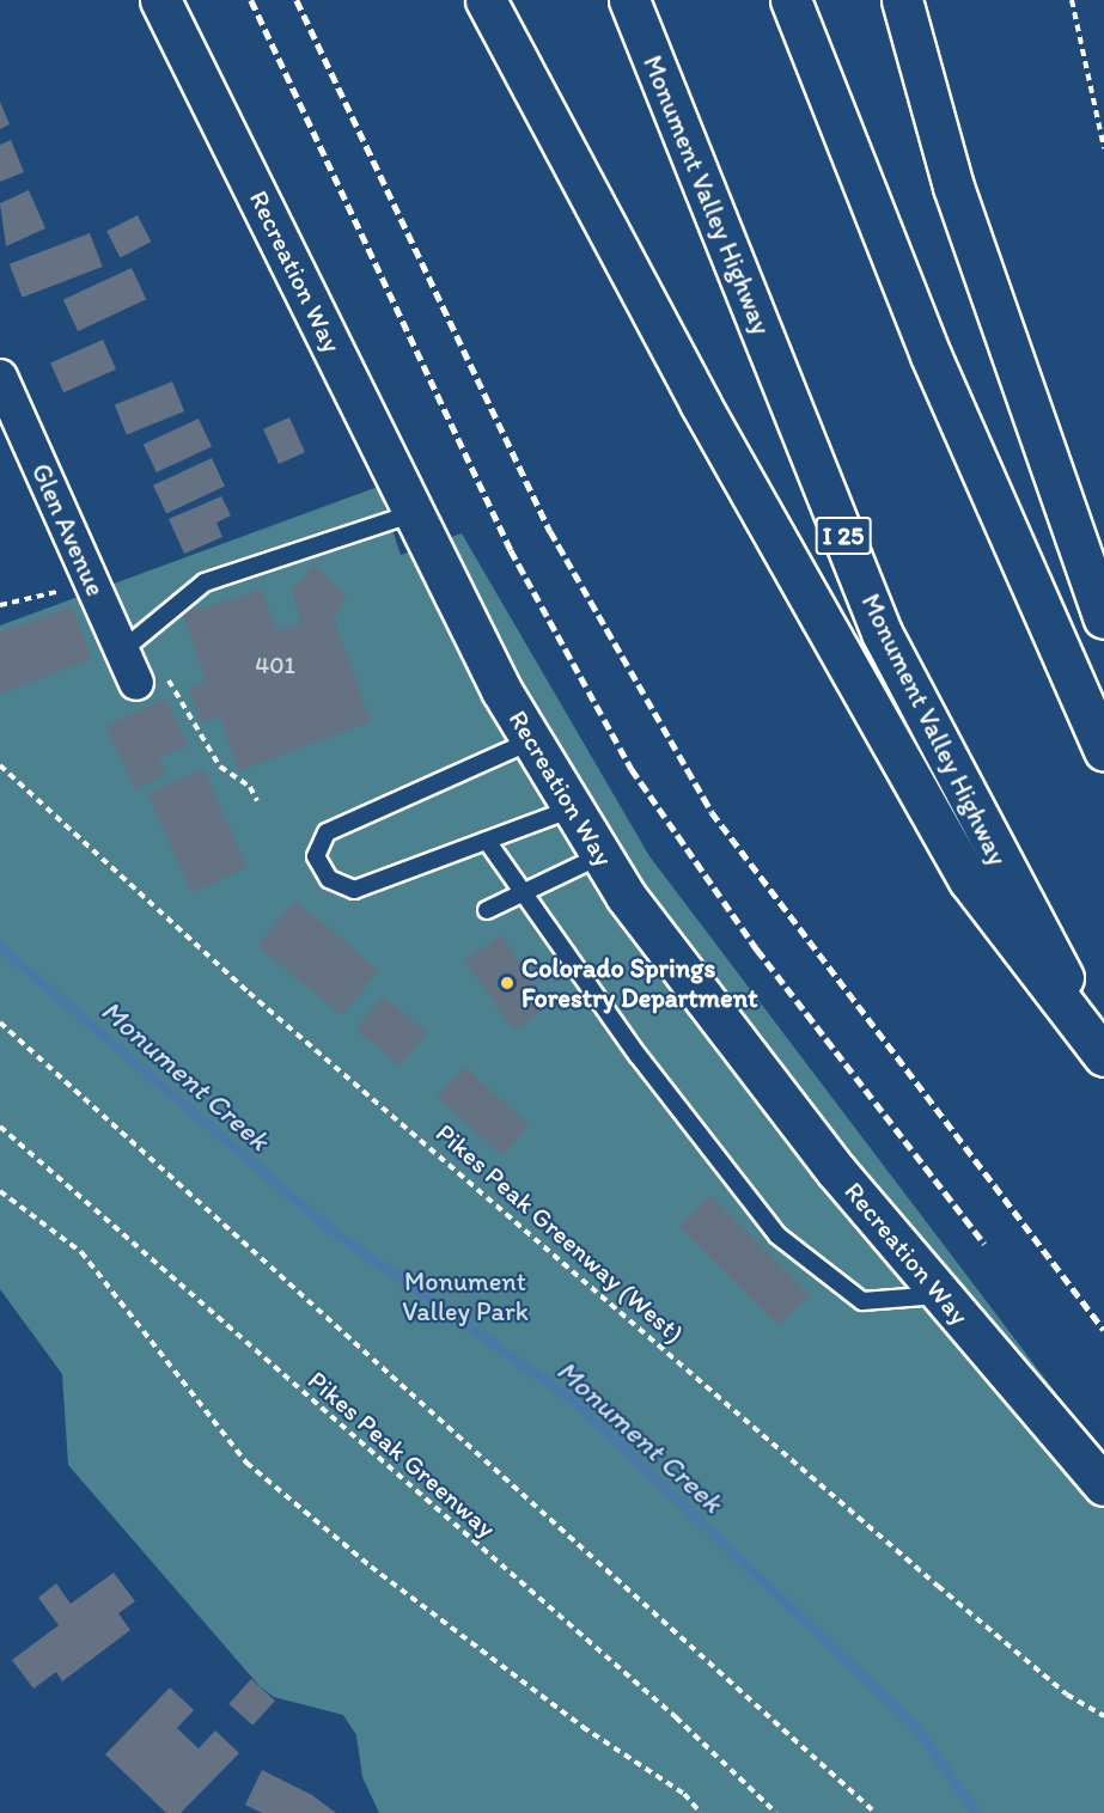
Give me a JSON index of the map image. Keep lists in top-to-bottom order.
{
  "streets": {
    "main road": ["Monument Valley Highway", "Recreation Way", "I 25"],
    "street": ["Glen Avenue"],
    "path": ["Pikes Peak Greenway (West)", "Pikes Peak Greenway"]
  },
  "water": ["Monument Creek"],
  "parks": ["Monument Valley Park"],
  "places": ["Colorado Springs Forestry Department"],
  "house_numbers": ["401"]
}
